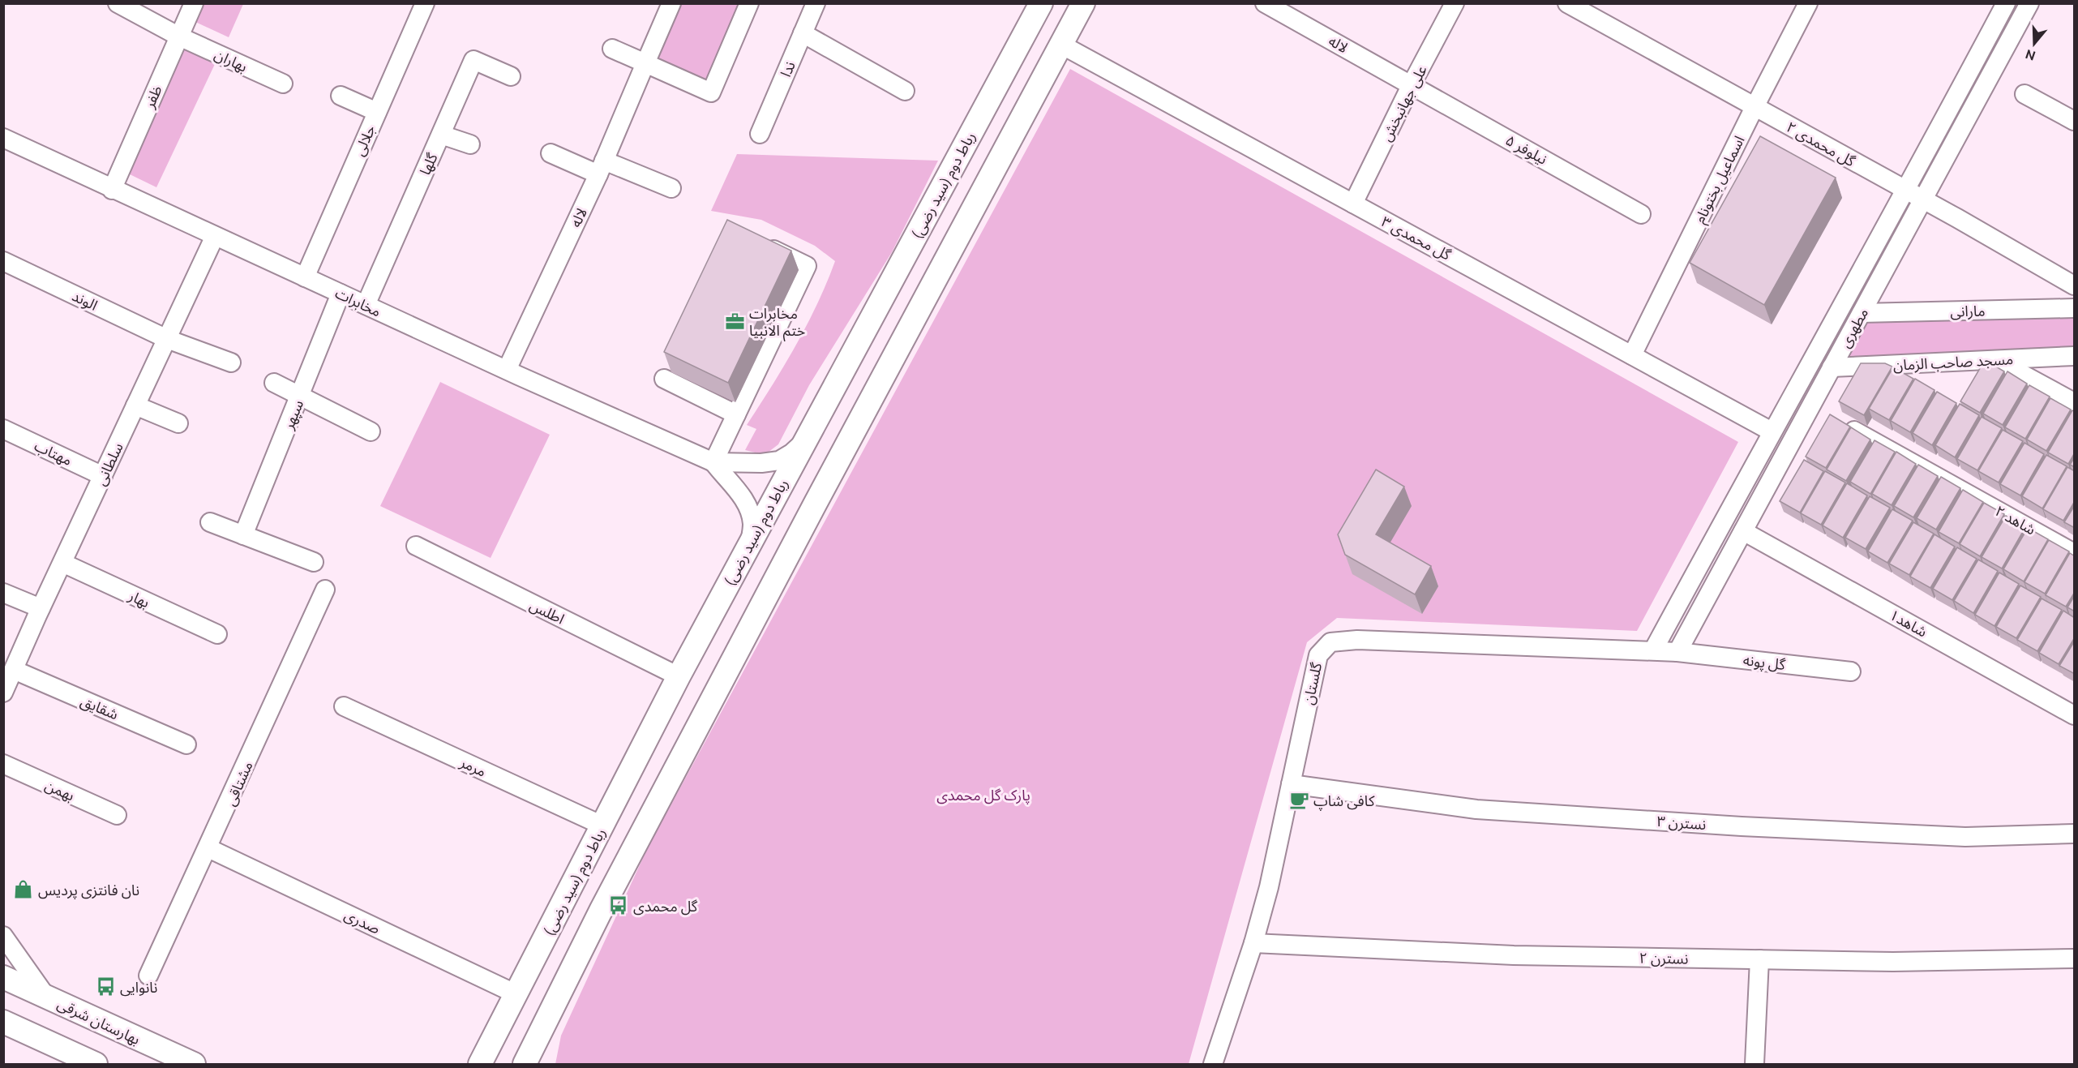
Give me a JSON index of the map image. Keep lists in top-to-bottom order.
{
  "streets": {
    "main road": ["رباط دوم (سید رضی)", "بهارستان شرقی"],
    "street": [
      "لاله",
      "بهاران",
      "ندا",
      "ظفر",
      "علی جهانبخش",
      "جلالی",
      "گل محمدی ۲",
      "نیلوفر ۵",
      "گلها",
      "اسماعیل بختونام",
      "گل محمدی ۳",
      "الوند",
      "مخابرات",
      "مارانی",
      "مطهری",
      "مسجد صاحب الزمان",
      "سپهر",
      "مهتاب",
      "سلطانی",
      "شاهد ۲",
      "بهار",
      "اطلس",
      "شاهد۱",
      "گل پونه",
      "گلستان",
      "شقایق",
      "مرمر",
      "مشتاقی",
      "بهمن",
      "نسترن ۳",
      "صدری",
      "نسترن ۲"
    ]
  },
  "crossings": [
    ["لاله", "علی جهانبخش"],
    ["لاله", "نیلوفر ۵"],
    ["لاله", "مخابرات"],
    ["بهاران", "ظفر"],
    ["ظفر", "مخابرات"],
    ["علی جهانبخش", "نیلوفر ۵"],
    ["علی جهانبخش", "گل محمدی ۳"],
    ["جلالی", "مخابرات"],
    ["گل محمدی ۲", "اسماعیل بختونام"],
    ["گل محمدی ۲", "مطهری"],
    ["گلها", "مخابرات"],
    ["اسماعیل بختونام", "گل محمدی ۳"],
    ["رباط دوم (سید رضی)", "اطلس"],
    ["رباط دوم (سید رضی)", "مرمر"],
    ["رباط دوم (سید رضی)", "صدری"],
    ["گل محمدی ۳", "مطهری"],
    ["الوند", "سلطانی"],
    ["مخابرات", "سپهر"],
    ["مخابرات", "سلطانی"],
    ["مارانی", "مطهری"],
    ["مطهری", "مسجد صاحب الزمان"],
    ["مطهری", "شاهد۱"],
    ["مطهری", "گل پونه"],
    ["مطهری", "گلستان"],
    ["مهتاب", "سلطانی"],
    ["سلطانی", "بهار"],
    ["سلطانی", "شقایق"],
    ["گل پونه", "گلستان"],
    ["گلستان", "نسترن ۳"],
    ["گلستان", "نسترن ۲"],
    ["مشتاقی", "صدری"]
  ],
  "parks": ["پارک گل محمدی"],
  "places": {
    "office": ["مخابرات ختم الانبیا"],
    "cafe": ["کافی شاپ"],
    "shop": ["نان فانتزی پردیس"],
    "bus stop": ["گل محمدی", "نانوایی"]
  },
  "north": "bottom"
}
